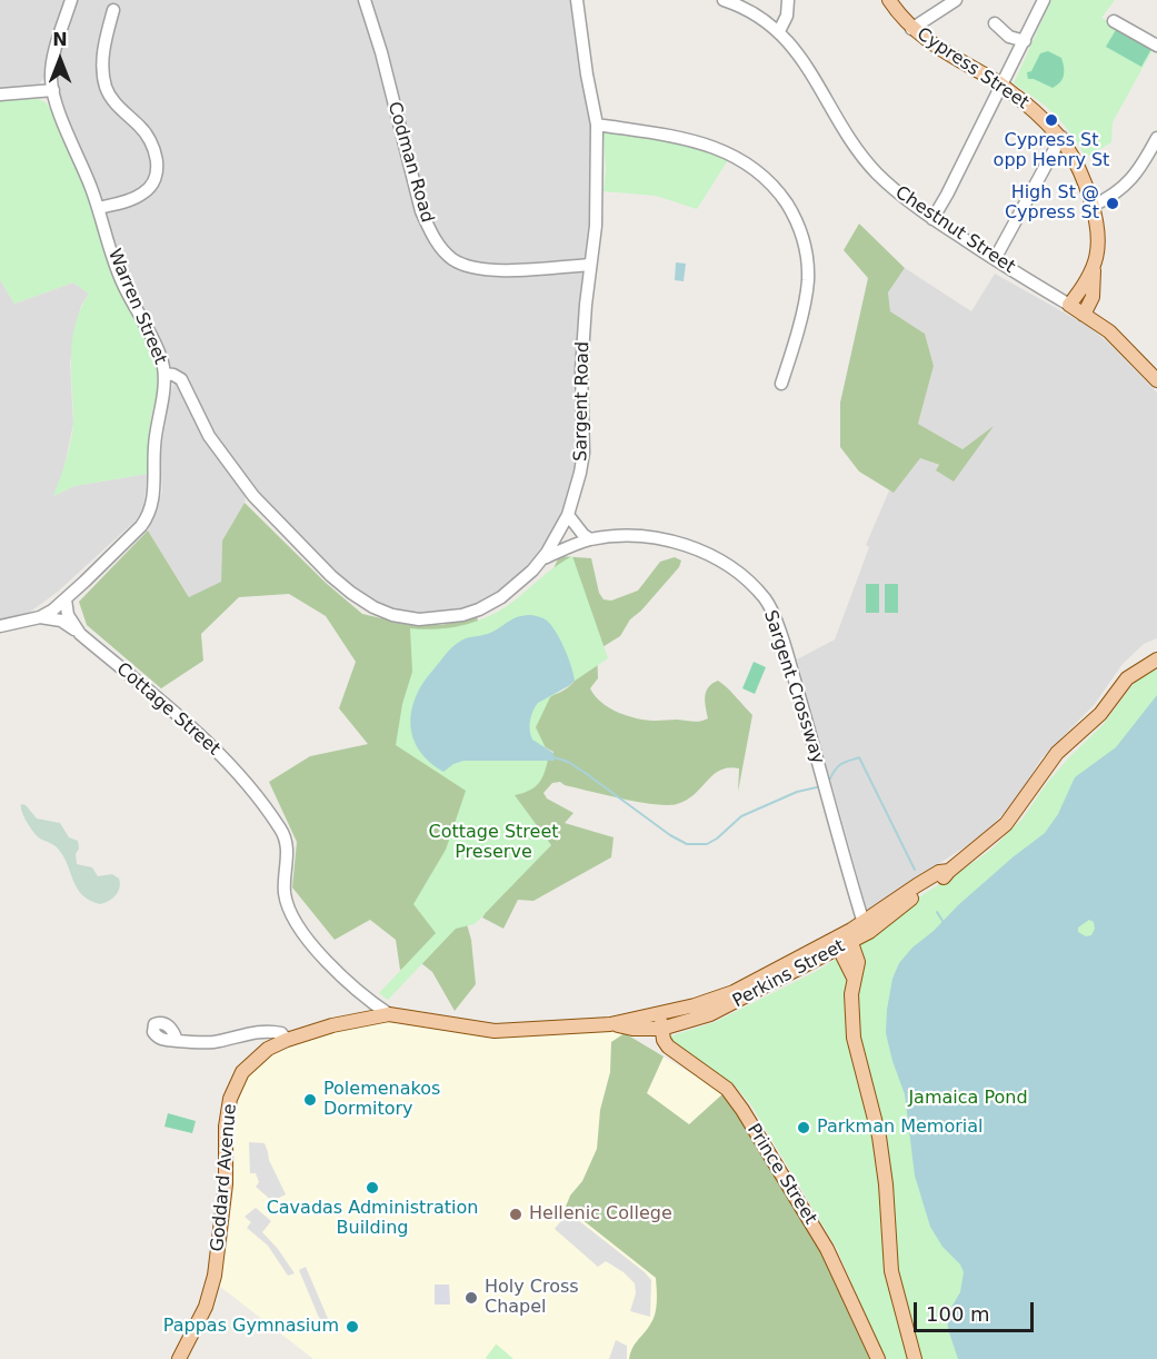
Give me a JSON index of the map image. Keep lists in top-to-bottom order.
{
  "streets": {
    "main road": [
      "Cypress Street",
      "Chestnut Street",
      "Cottage Street",
      "Perkins Street",
      "Prince Street",
      "Goddard Avenue"
    ],
    "street": [
      "Codman Road",
      "Warren Street",
      "Sargent Road",
      "Sargent Crossway"
    ]
  },
  "crossings": [
    ["Codman Road", "Sargent Road"],
    ["Warren Street", "Sargent Road"],
    ["Warren Street", "Cottage Street"],
    ["Sargent Road", "Sargent Crossway"],
    ["Sargent Crossway", "Perkins Street"],
    ["Cottage Street", "Perkins Street"],
    ["Cottage Street", "Goddard Avenue"],
    ["Perkins Street", "Prince Street"]
  ],
  "parks": ["Cottage Street Preserve", "Jamaica Pond"],
  "places": [
    "Cypress St opp Henry St",
    "High St @ Cypress St",
    "Polemenakos Dormitory",
    "Parkman Memorial",
    "Cavadas Administration Building",
    "Hellenic College",
    "Holy Cross Chapel",
    "Pappas Gymnasium"
  ],
  "scale_bar": "100 m",
  "north": "top"
}
